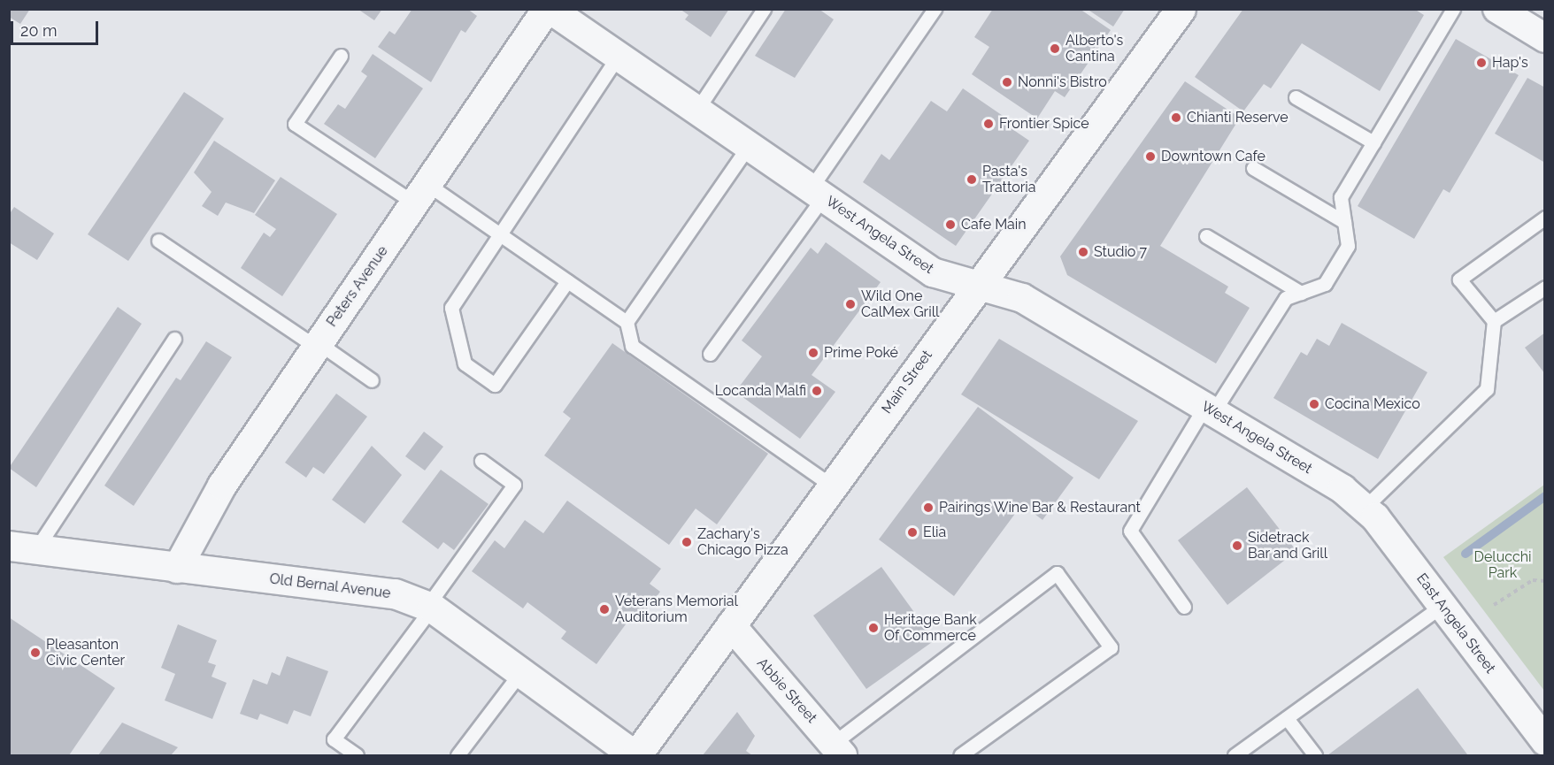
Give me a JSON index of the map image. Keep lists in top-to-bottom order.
{
  "streets": {
    "street": [
      "West Angela Street",
      "Peters Avenue",
      "Main Street",
      "Old Bernal Avenue",
      "East Angela Street",
      "Abbie Street"
    ]
  },
  "crossings": [
    ["West Angela Street", "Peters Avenue"],
    ["West Angela Street", "Main Street"],
    ["West Angela Street", "East Angela Street"],
    ["Peters Avenue", "Old Bernal Avenue"],
    ["Main Street", "Old Bernal Avenue"],
    ["Main Street", "Abbie Street"]
  ],
  "parks": ["Delucchi Park"],
  "places": [
    "Alberto's Cantina",
    "Hap's",
    "Nonni's Bistro",
    "Chianti Reserve",
    "Frontier Spice",
    "Downtown Cafe",
    "Pasta's Trattoria",
    "Cafe Main",
    "Studio 7",
    "Wild One CalMex Grill",
    "Prime Poké",
    "Locanda Malfi",
    "Cocina Mexico",
    "Pairings Wine Bar & Restaurant",
    "Elia",
    "Zachary's Chicago Pizza",
    "Sidetrack Bar and Grill",
    "Veterans Memorial Auditorium",
    "Heritage Bank Of Commerce",
    "Pleasanton Civic Center"
  ],
  "scale_bar": "20 m"
}
